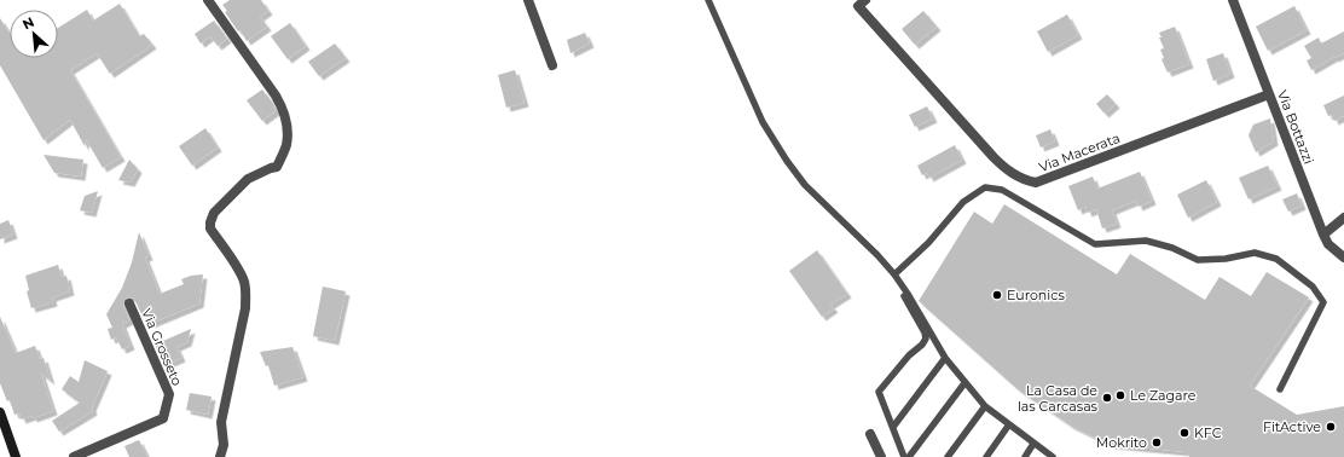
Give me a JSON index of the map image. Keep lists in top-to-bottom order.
{
  "streets": {
    "street": ["Via Bottazzi", "Via Macerata", "Via Grosseto"]
  },
  "crossings": [
    ["Via Bottazzi", "Via Macerata"]
  ],
  "places": [
    "Euronics",
    "Le Zagare",
    "La Casa de las Carcasas",
    "FitActive",
    "KFC",
    "Mokrito"
  ],
  "north": "top left"
}
